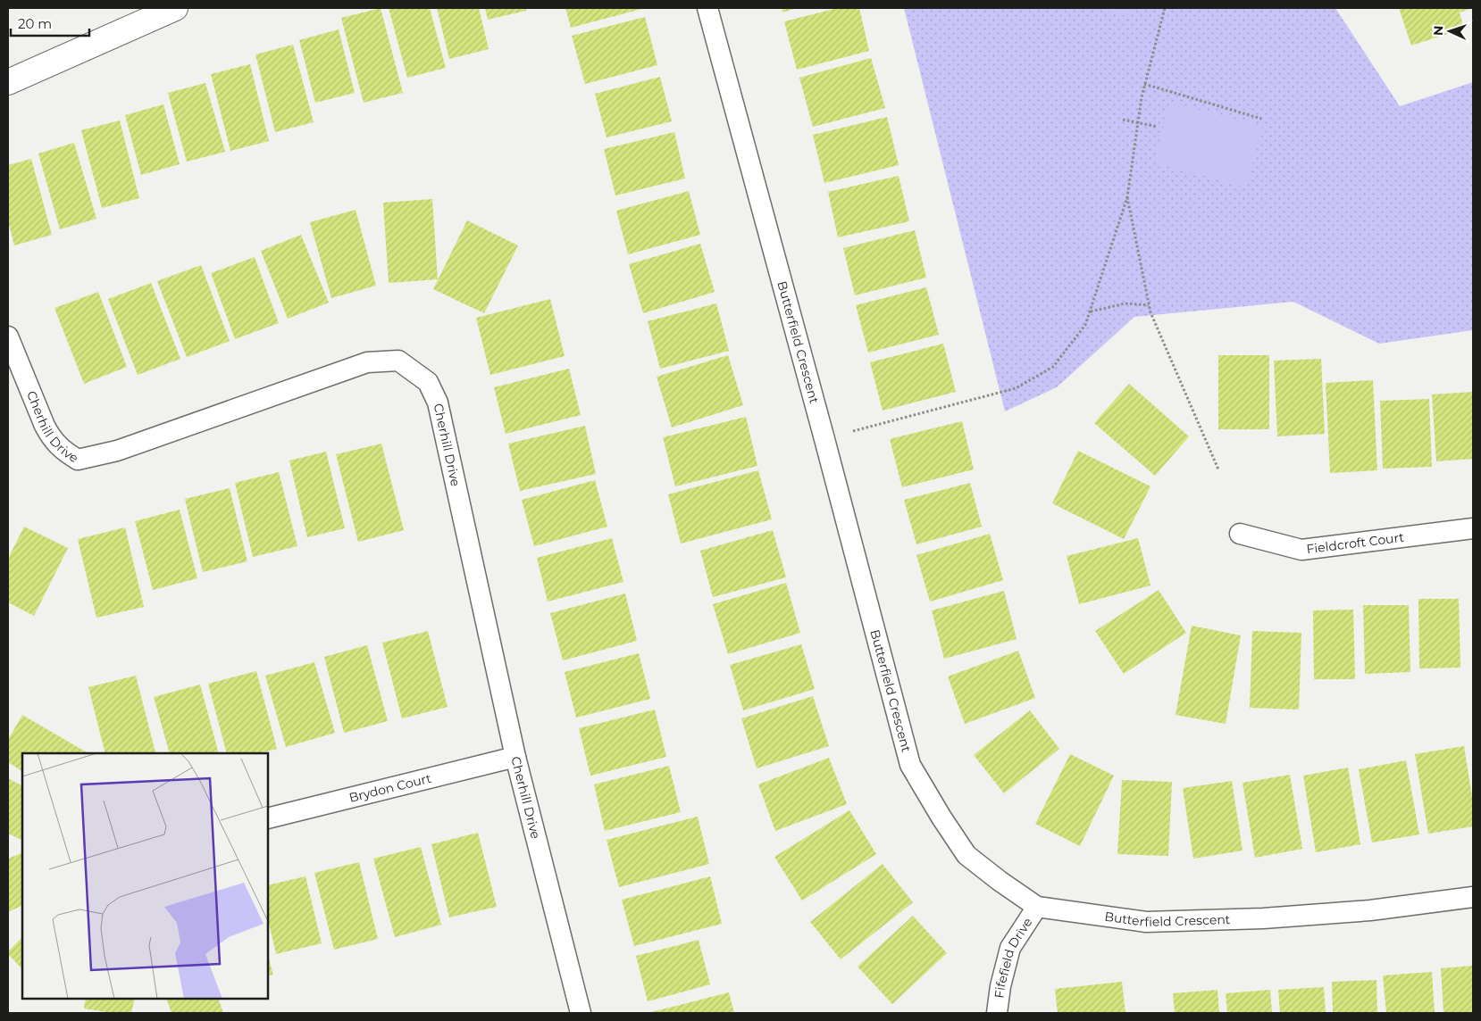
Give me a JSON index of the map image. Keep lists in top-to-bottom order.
{
  "streets": {
    "street": [
      "Butterfield Crescent",
      "Cherhill Drive",
      "Fieldcroft Court",
      "Brydon Court",
      "Fifefield Drive"
    ]
  },
  "crossings": [
    ["Butterfield Crescent", "Fifefield Drive"],
    ["Cherhill Drive", "Brydon Court"]
  ],
  "scale_bar": "20 m",
  "north": "left"
}
